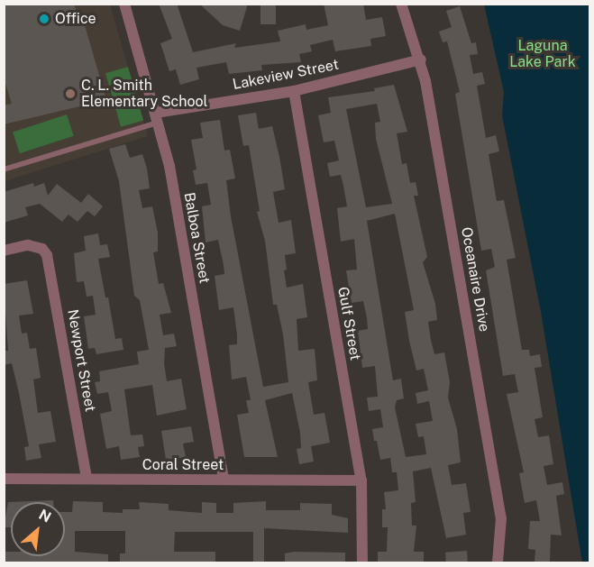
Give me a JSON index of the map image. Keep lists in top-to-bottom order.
{
  "streets": {
    "street": [
      "Lakeview Street",
      "Balboa Street",
      "Oceanaire Drive",
      "Gulf Street",
      "Newport Street",
      "Coral Street"
    ]
  },
  "crossings": [
    ["Lakeview Street", "Balboa Street"],
    ["Lakeview Street", "Oceanaire Drive"],
    ["Lakeview Street", "Gulf Street"],
    ["Balboa Street", "Coral Street"],
    ["Gulf Street", "Coral Street"],
    ["Newport Street", "Coral Street"]
  ],
  "parks": ["Laguna Lake Park"],
  "places": ["Office", "C. L. Smith Elementary School"],
  "north": "top right"
}
